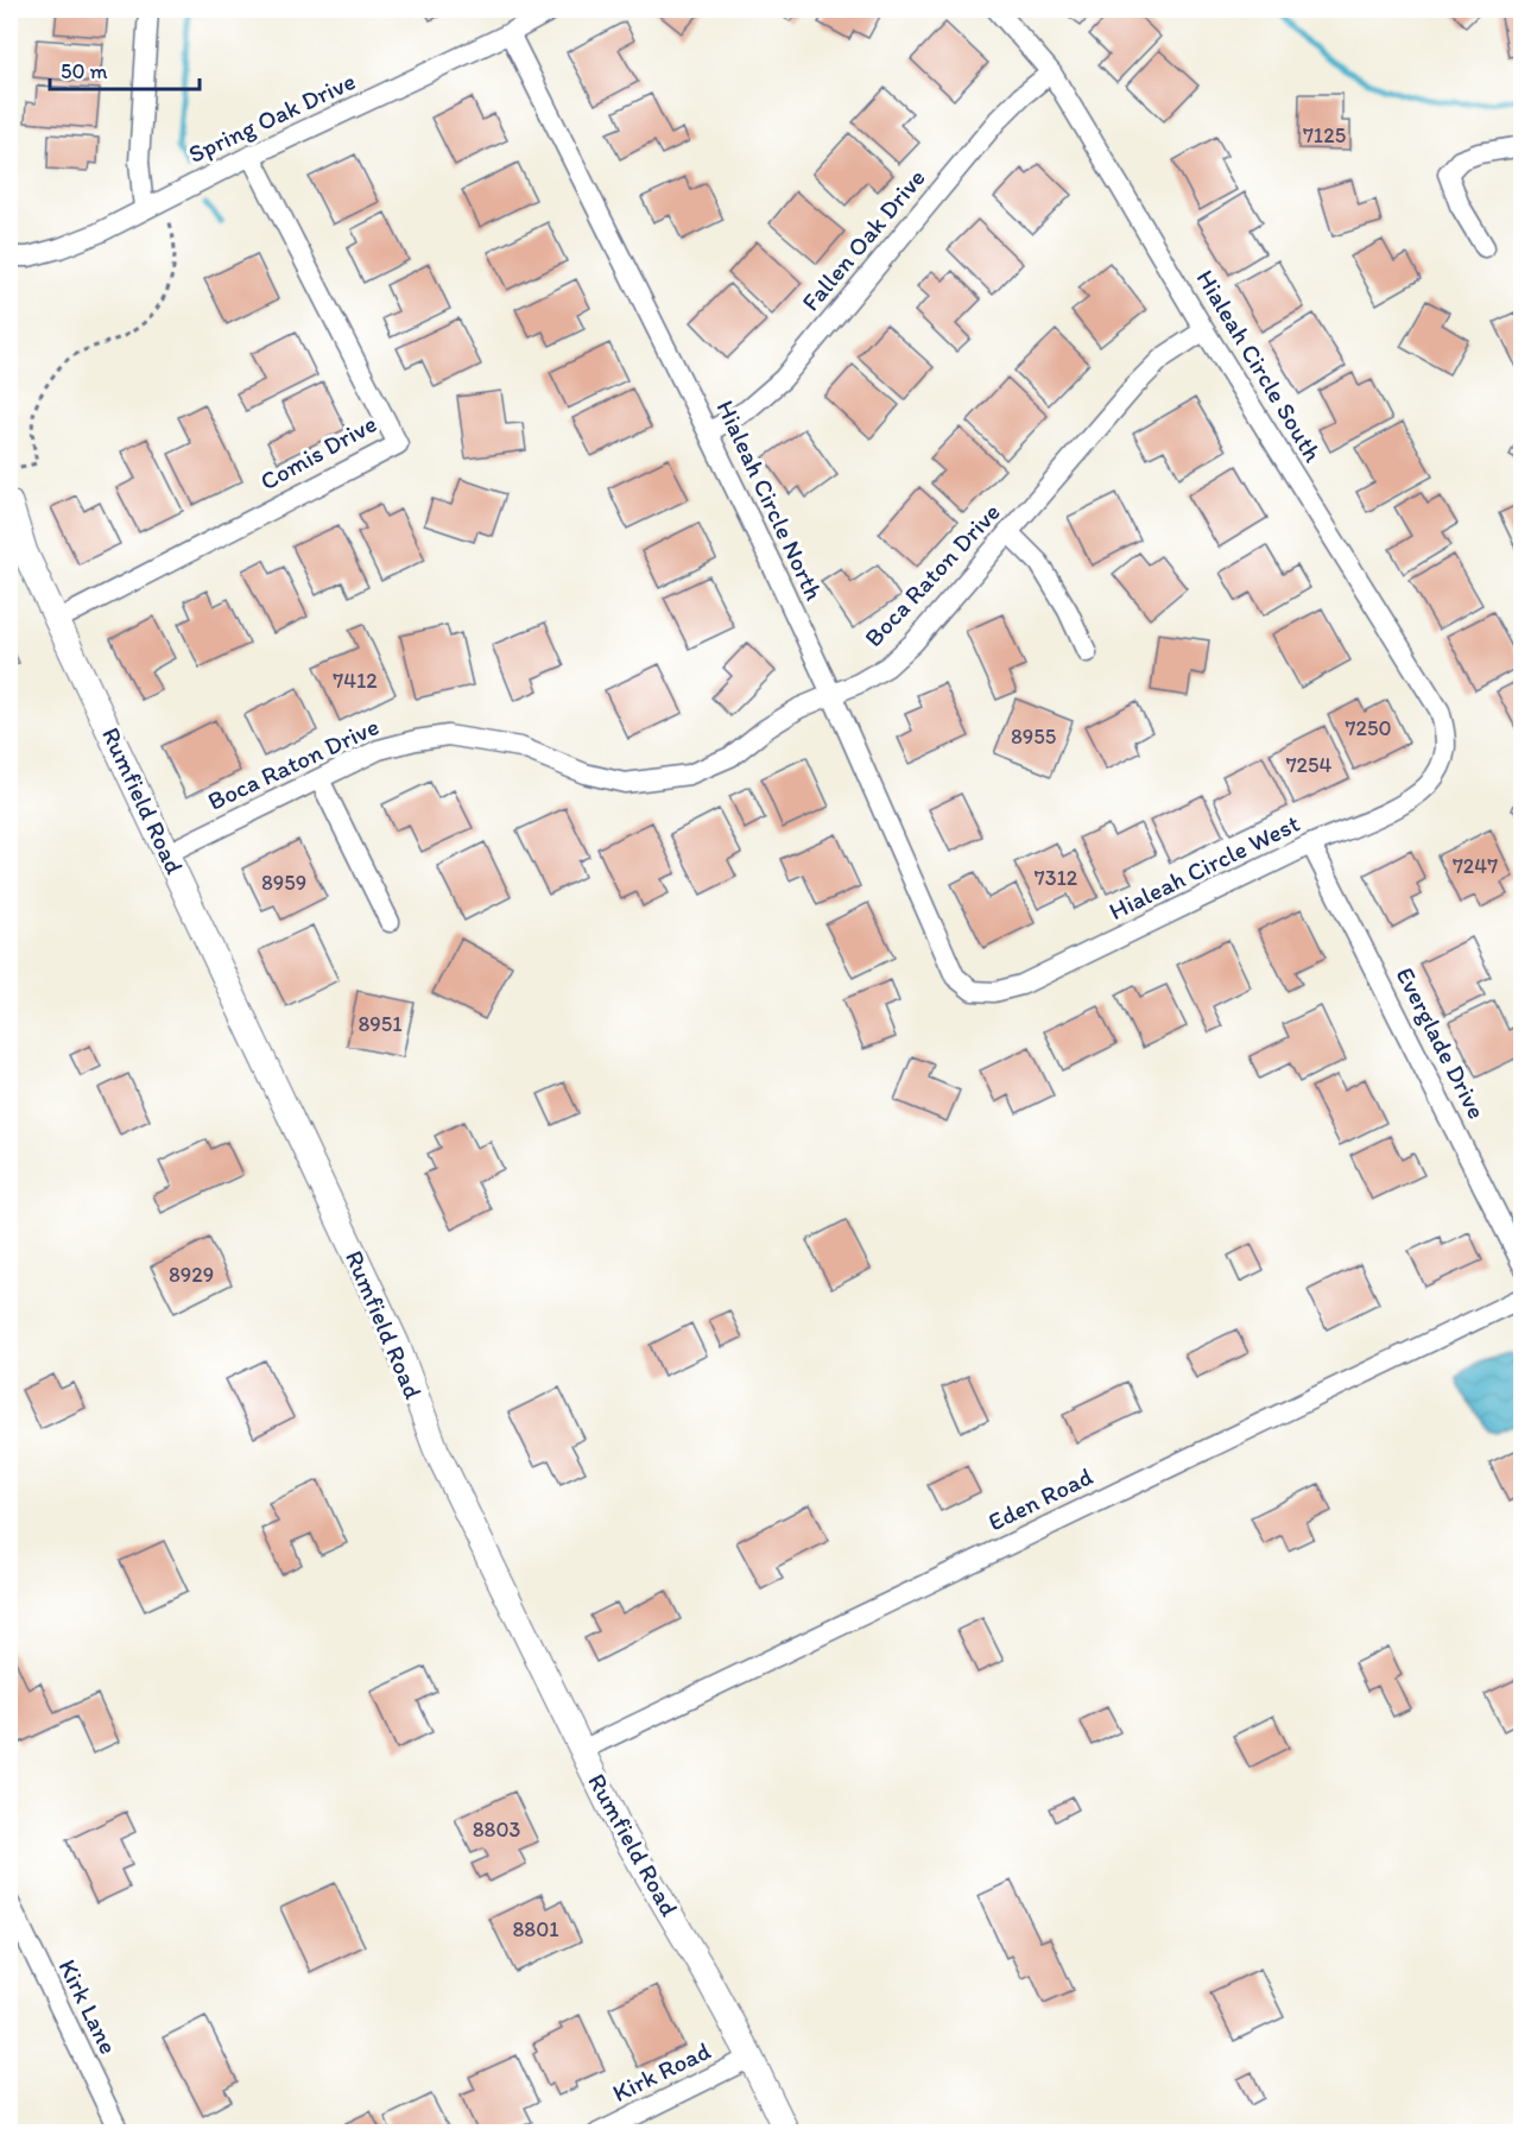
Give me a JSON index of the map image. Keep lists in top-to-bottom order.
{
  "streets": {
    "main road": ["Rumfield Road"],
    "street": [
      "Spring Oak Drive",
      "Fallen Oak Drive",
      "Hialeah Circle South",
      "Comis Drive",
      "Hialeah Circle North",
      "Boca Raton Drive",
      "Hialeah Circle West",
      "Everglade Drive",
      "Eden Road",
      "Kirk Lane",
      "Kirk Road"
    ]
  },
  "crossings": [
    ["Spring Oak Drive", "Comis Drive"],
    ["Spring Oak Drive", "Hialeah Circle North"],
    ["Fallen Oak Drive", "Hialeah Circle South"],
    ["Fallen Oak Drive", "Hialeah Circle North"],
    ["Hialeah Circle South", "Boca Raton Drive"],
    ["Hialeah Circle South", "Hialeah Circle West"],
    ["Comis Drive", "Rumfield Road"],
    ["Hialeah Circle North", "Boca Raton Drive"],
    ["Hialeah Circle North", "Hialeah Circle West"],
    ["Boca Raton Drive", "Rumfield Road"],
    ["Rumfield Road", "Eden Road"],
    ["Rumfield Road", "Kirk Road"],
    ["Hialeah Circle West", "Everglade Drive"]
  ],
  "house_numbers": [
    "7125",
    "7412",
    "7250",
    "8955",
    "7254",
    "7247",
    "7312",
    "8959",
    "8951",
    "8929",
    "8803",
    "8801"
  ],
  "scale_bar": "50 m"
}
